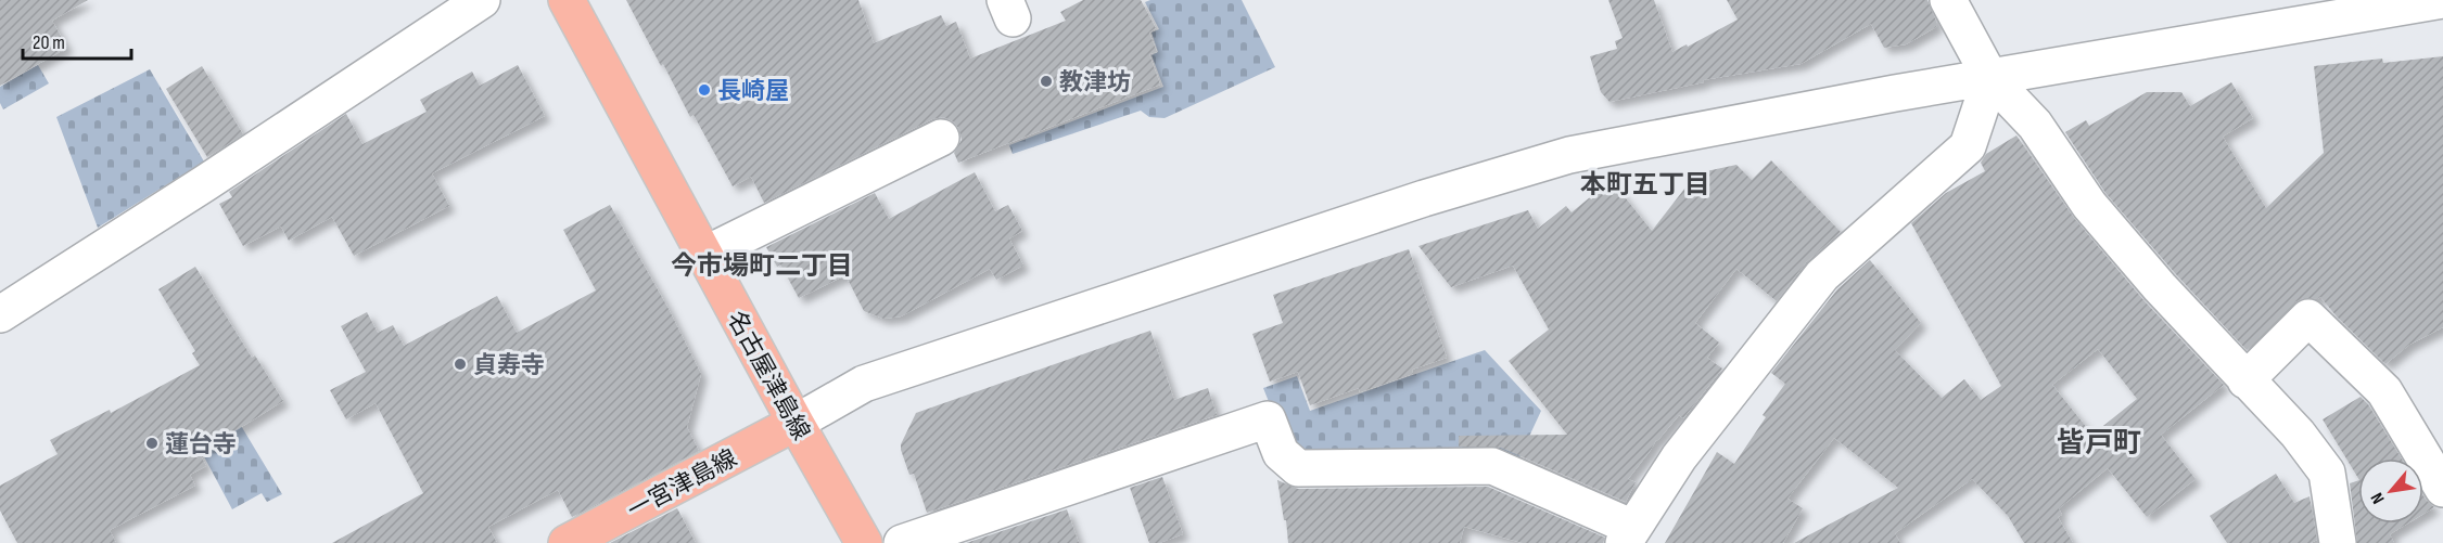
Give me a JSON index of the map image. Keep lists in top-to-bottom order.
{
  "streets": {
    "main road": ["名古屋津島線", "一宮津島線"]
  },
  "crossings": [
    ["名古屋津島線", "一宮津島線"]
  ],
  "districts": ["本町五丁目", "今市場町二丁目", "皆戸町"],
  "places": [
    "教津坊",
    "長崎屋",
    "貞寿寺",
    "蓮台寺"
  ],
  "scale_bar": "20 m",
  "north": "bottom left"
}
